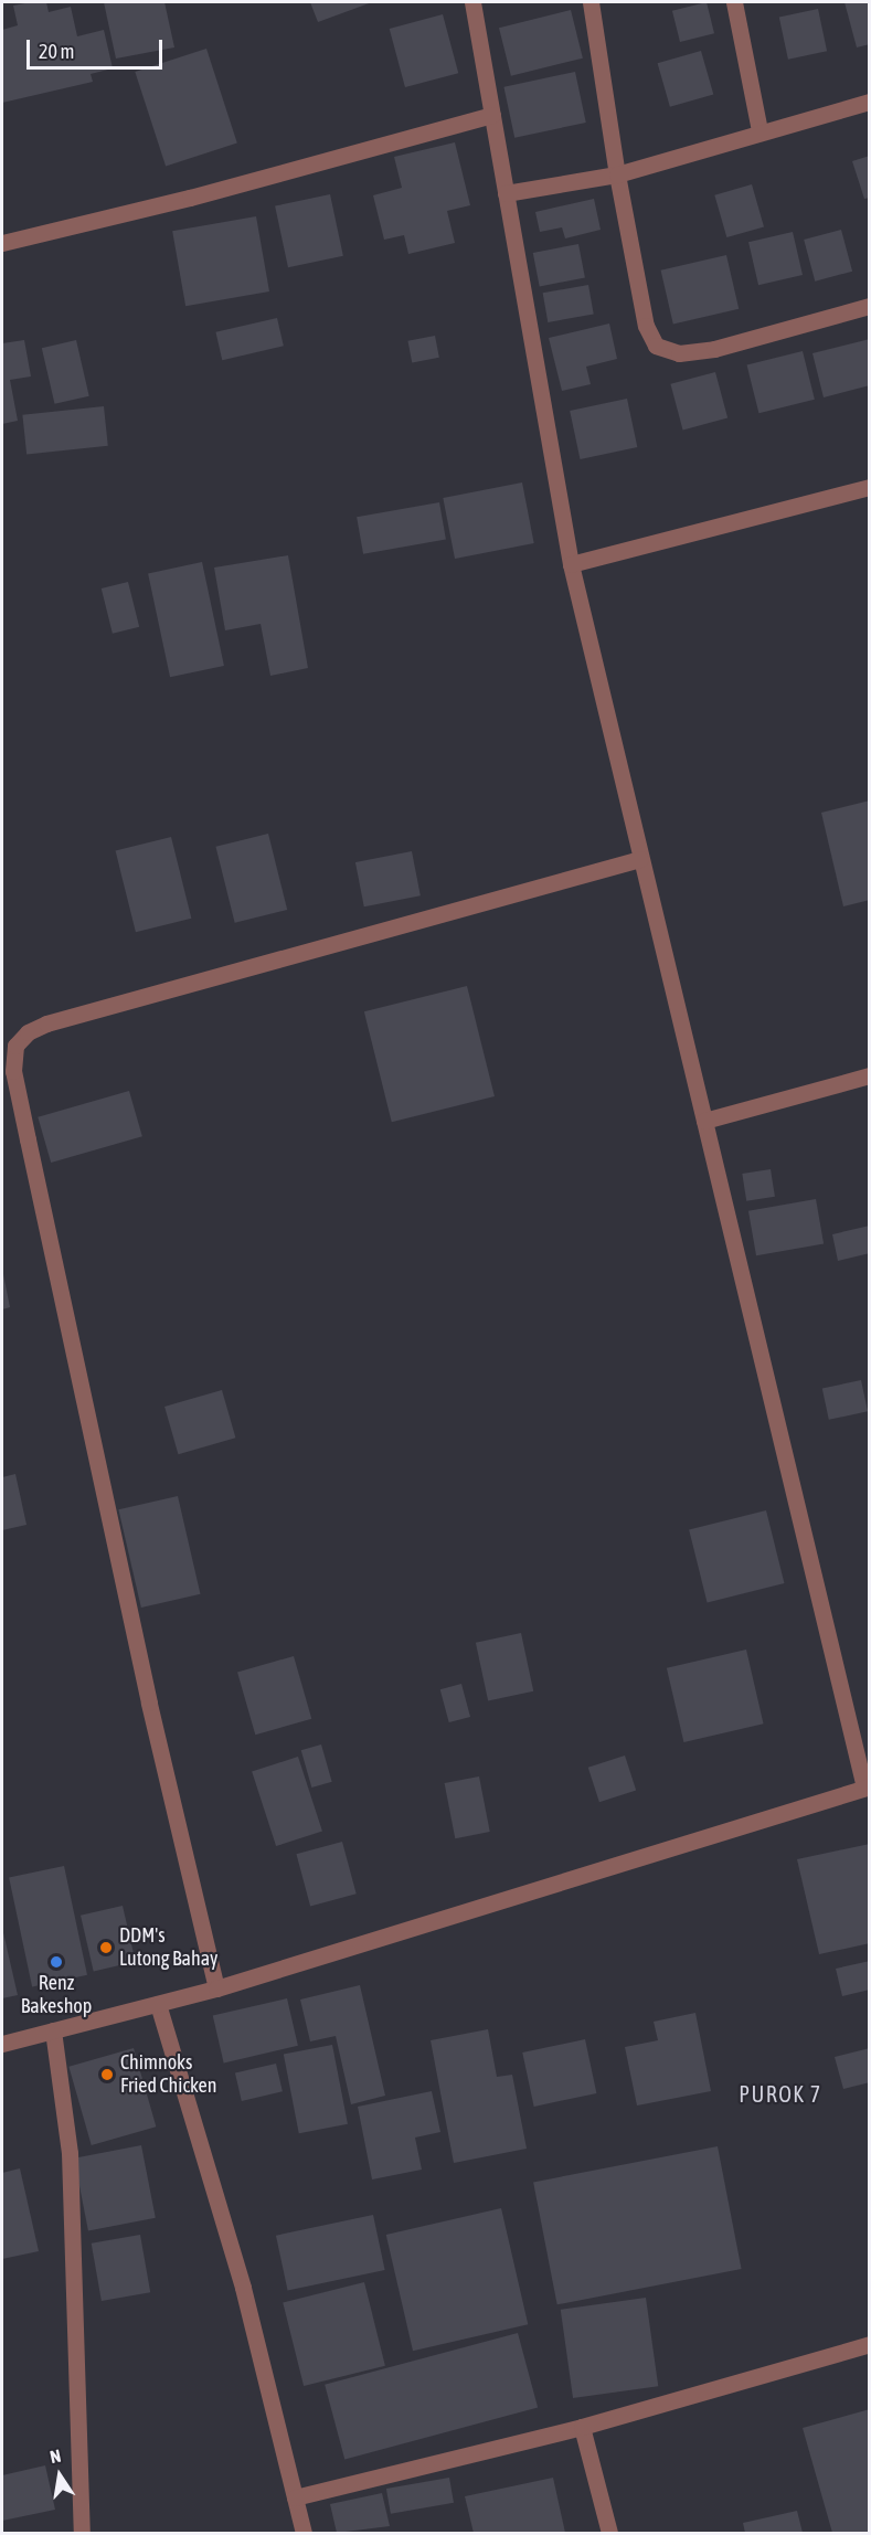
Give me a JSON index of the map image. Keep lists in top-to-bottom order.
{
  "districts": ["PUROK 7"],
  "places": ["DDM's Lutong Bahay", "Renz Bakeshop", "Chimnoks Fried Chicken"],
  "scale_bar": "20 m",
  "north": "top"
}
